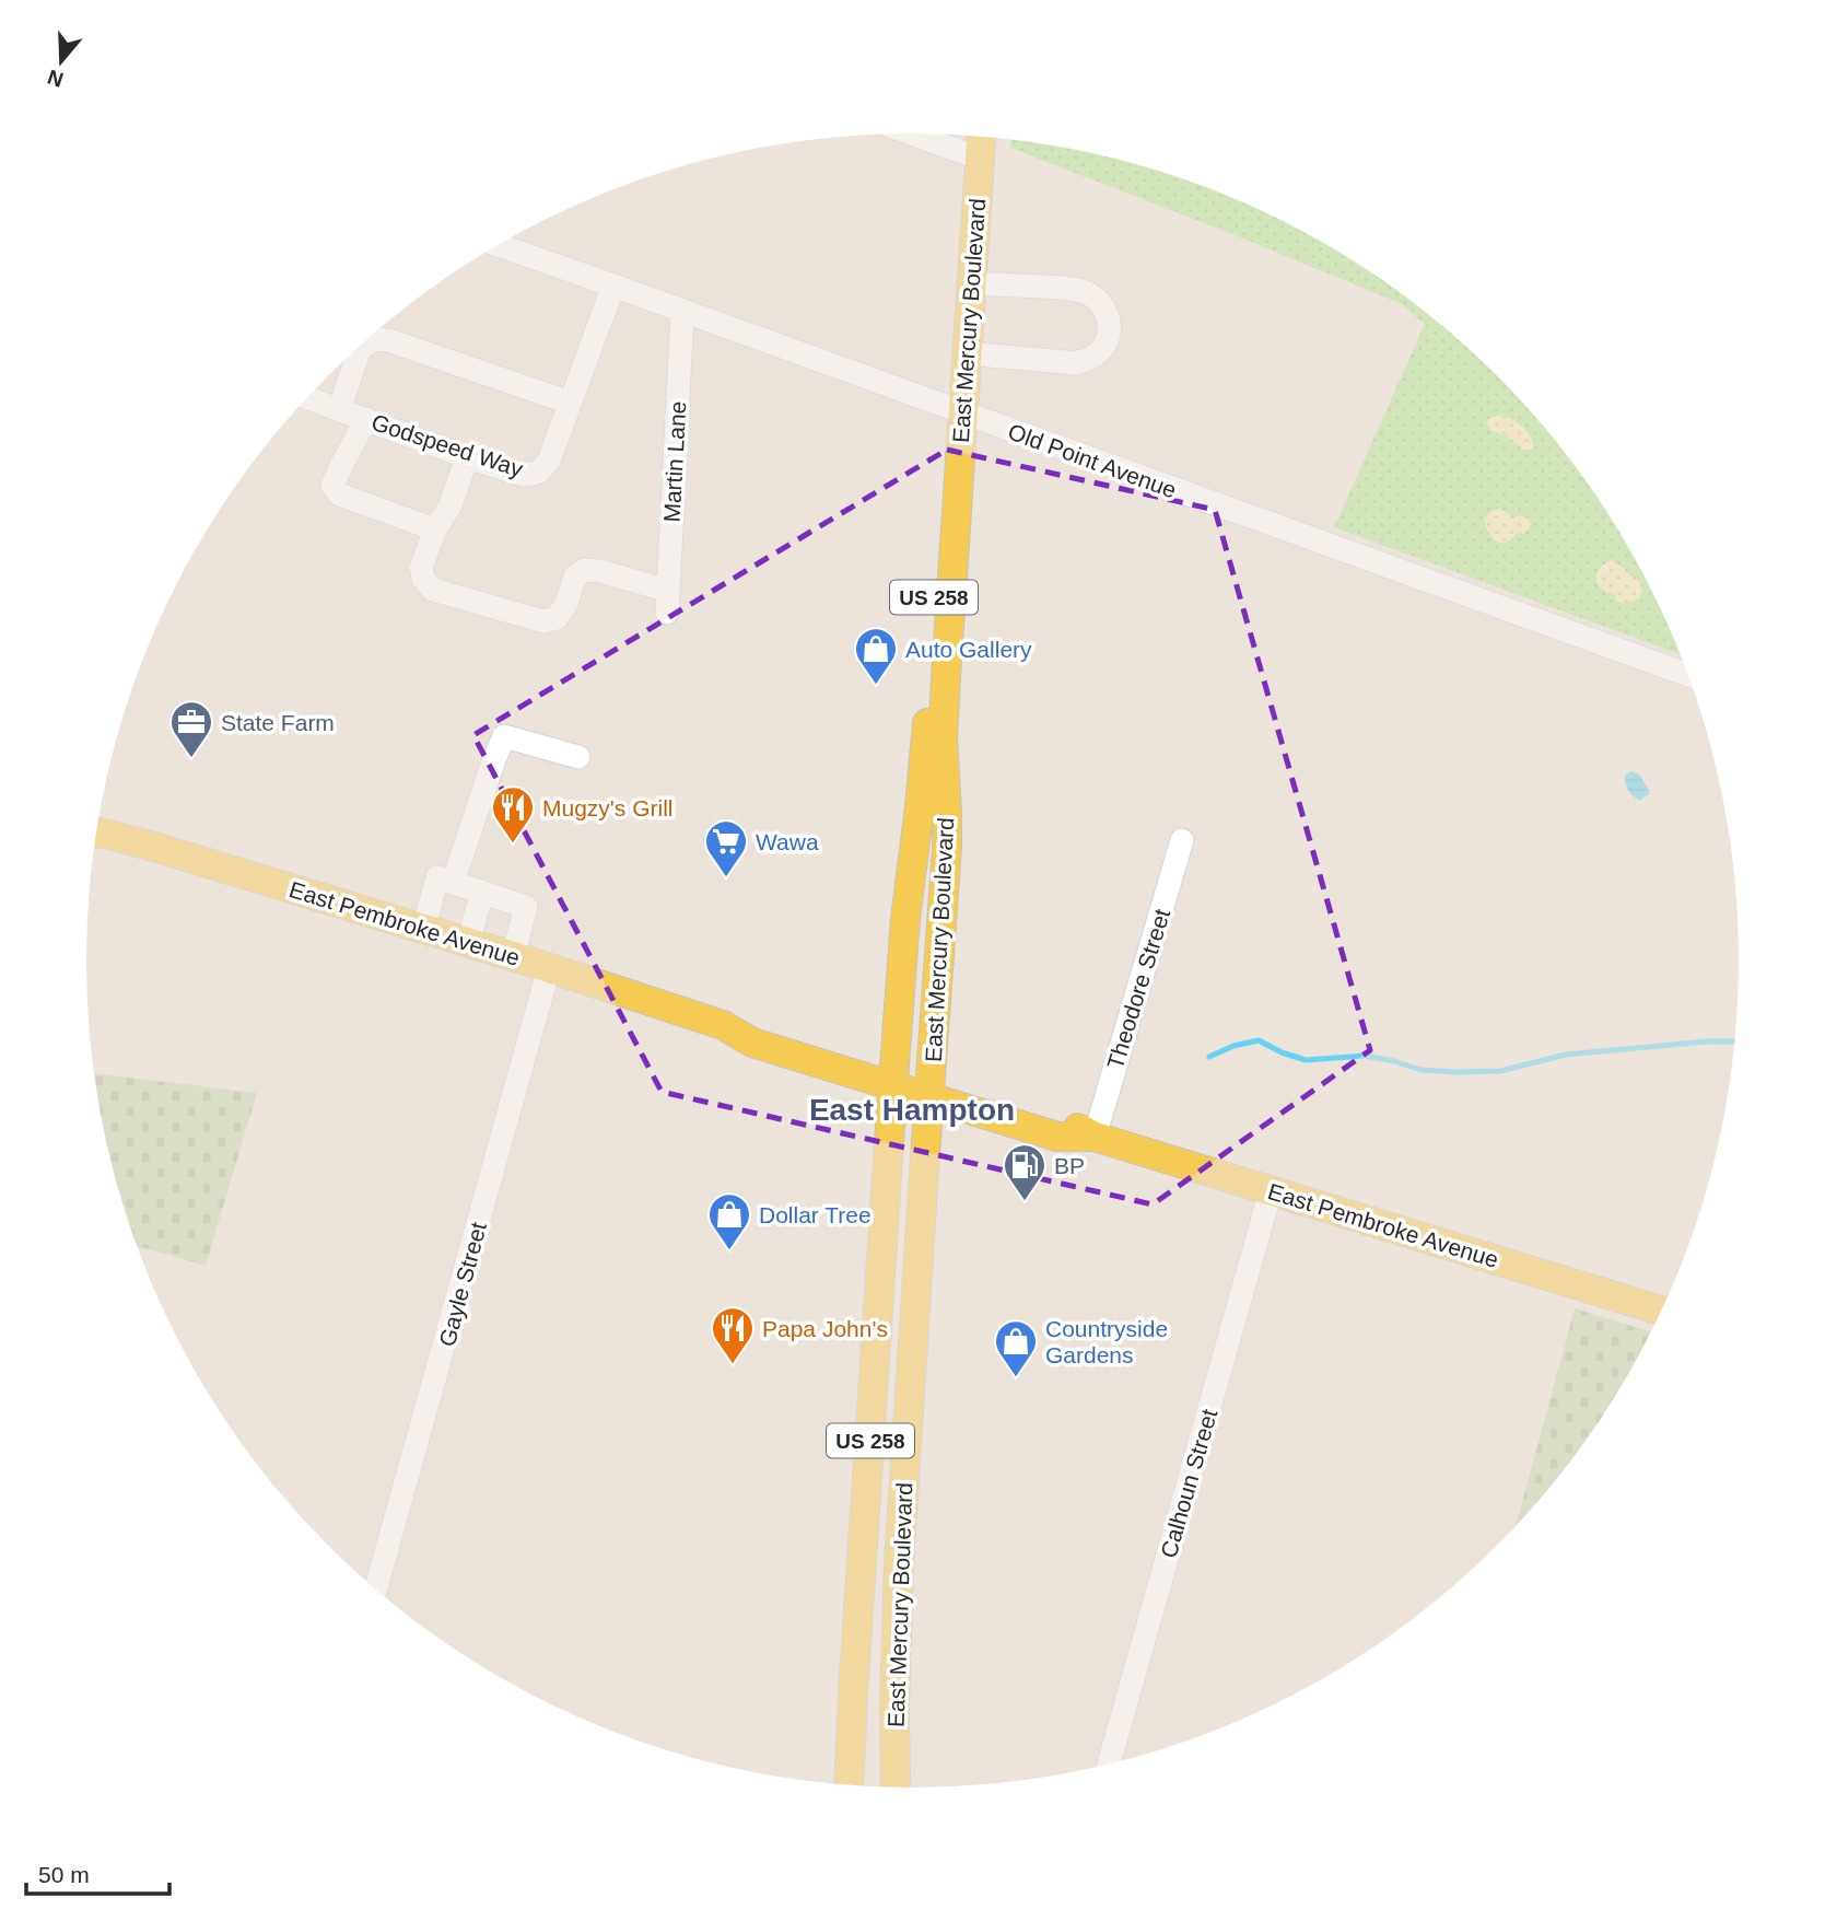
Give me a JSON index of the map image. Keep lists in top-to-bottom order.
{
  "streets": {
    "main road": ["East Mercury Boulevard", "US 258", "East Pembroke Avenue"],
    "street": [
      "Godspeed Way",
      "Old Point Avenue",
      "Martin Lane",
      "Theodore Street",
      "Gayle Street",
      "Calhoun Street"
    ]
  },
  "crossings": [
    ["East Mercury Boulevard", "Old Point Avenue"],
    ["East Mercury Boulevard", "East Pembroke Avenue"],
    ["Godspeed Way", "Old Point Avenue"],
    ["Old Point Avenue", "Martin Lane"],
    ["East Pembroke Avenue", "Theodore Street"],
    ["East Pembroke Avenue", "Gayle Street"],
    ["East Pembroke Avenue", "Calhoun Street"]
  ],
  "districts": ["East Hampton"],
  "places": {
    "shop": ["Auto Gallery", "Dollar Tree", "Countryside Gardens"],
    "office": ["State Farm"],
    "restaurant": ["Mugzy's Grill", "Papa John's"],
    "supermarket": ["Wawa"],
    "fuel station": ["BP"]
  },
  "scale_bar": "50 m",
  "north": "bottom"
}
